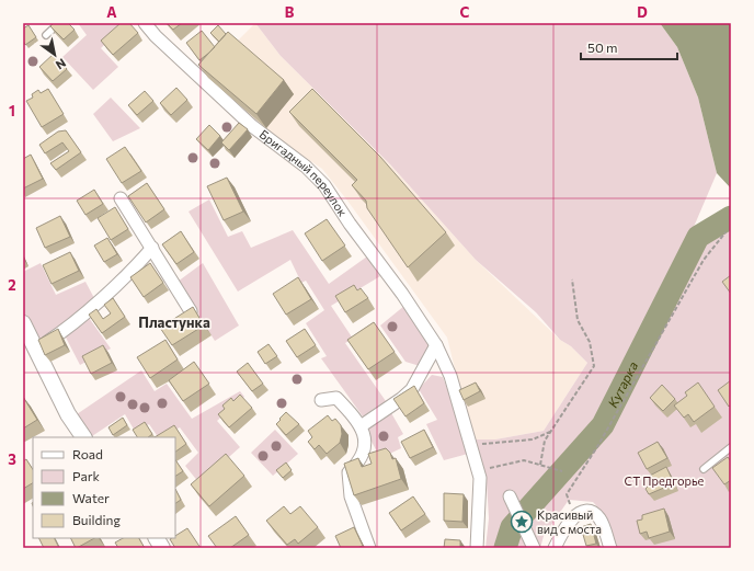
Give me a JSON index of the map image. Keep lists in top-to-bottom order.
{
  "streets": {
    "street": ["Бригадный переулок"]
  },
  "districts": ["Пластунка"],
  "water": ["Кутарка"],
  "parks": ["СТ Предгорье"],
  "places": {
    "place": ["Красивый вид с моста"]
  },
  "legend": [
    "Road",
    "Park",
    "Water",
    "Building"
  ],
  "scale_bar": "50 m",
  "north": "bottom right",
  "grid": {
    "columns": [
      "A",
      "B",
      "C",
      "D"
    ],
    "rows": ["1", "2", "3"]
  }
}
